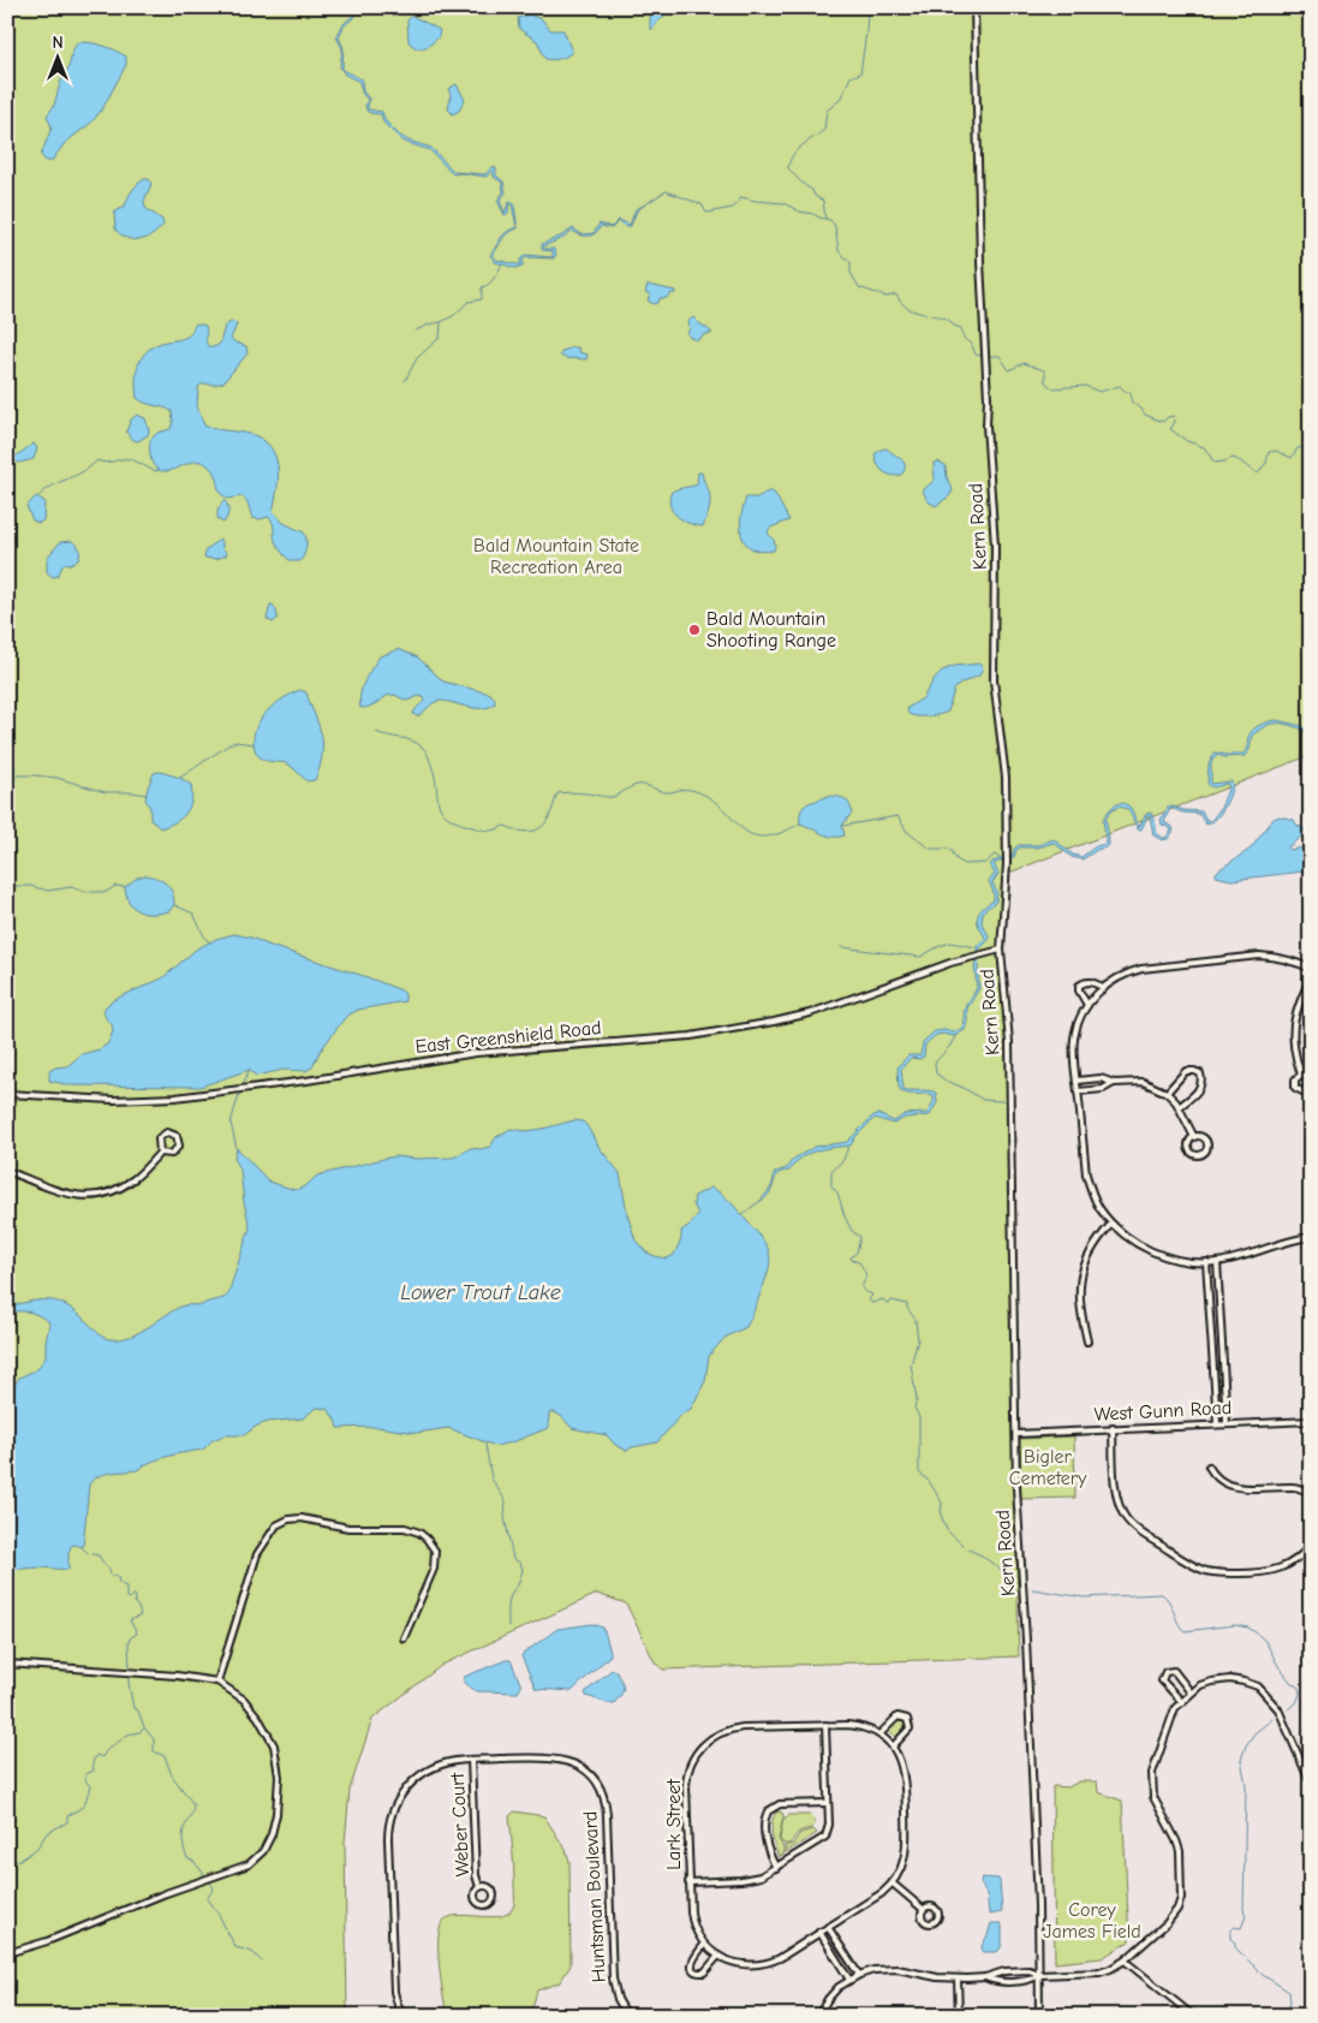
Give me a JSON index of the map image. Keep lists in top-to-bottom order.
{
  "streets": {
    "street": [
      "Kern Road",
      "East Greenshield Road",
      "West Gunn Road",
      "Weber Court",
      "Lark Street",
      "Huntsman Boulevard"
    ]
  },
  "crossings": [
    ["Kern Road", "East Greenshield Road"],
    ["Kern Road", "West Gunn Road"],
    ["Weber Court", "Huntsman Boulevard"]
  ],
  "water": ["Lower Trout Lake"],
  "parks": ["Bald Mountain State Recreation Area", "Bigler Cemetery", "Corey James Field"],
  "places": ["Bald Mountain Shooting Range"],
  "north": "top"
}
